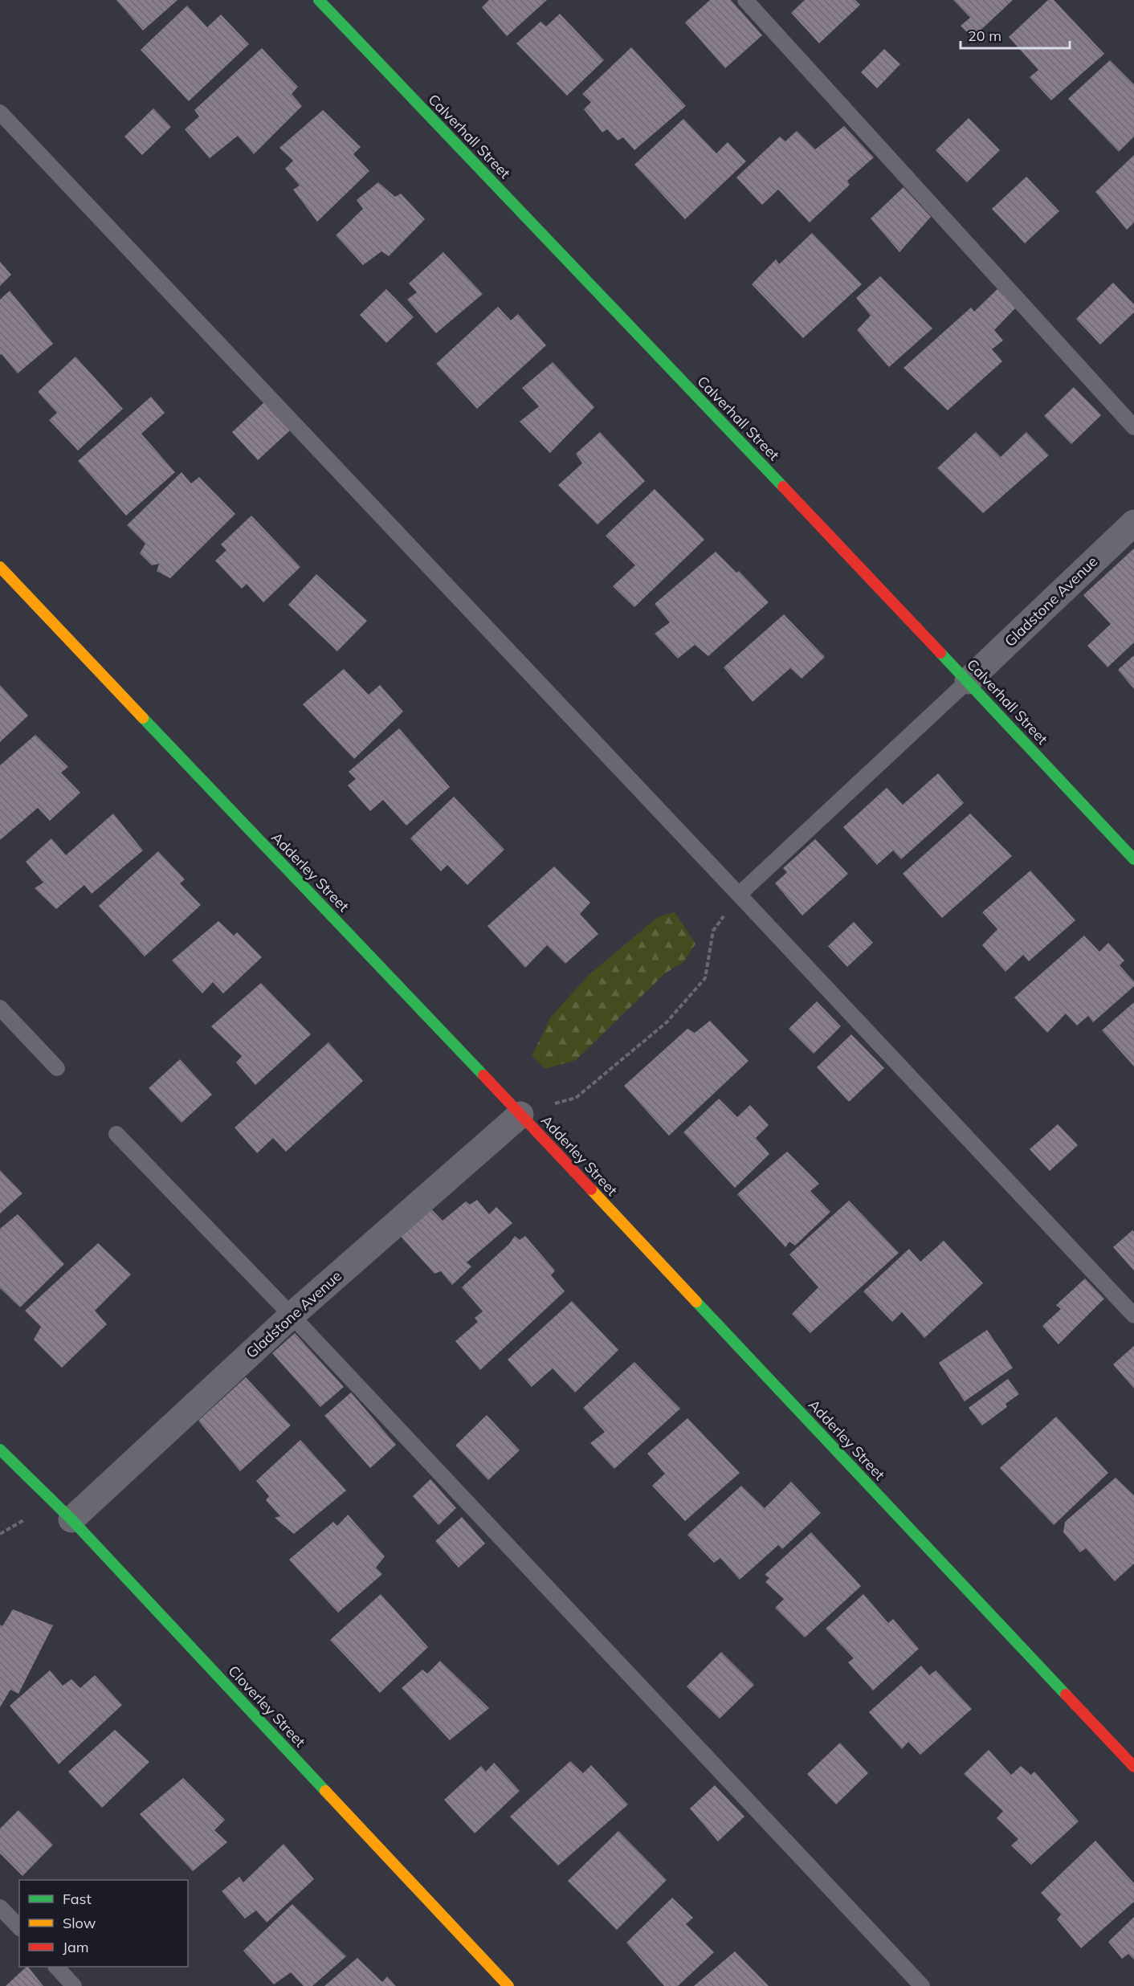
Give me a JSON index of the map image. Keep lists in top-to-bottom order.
{
  "streets": {
    "street": [
      "Calverhall Street",
      "Gladstone Avenue",
      "Adderley Street",
      "Cloverley Street"
    ]
  },
  "crossings": [
    ["Calverhall Street", "Gladstone Avenue"],
    ["Gladstone Avenue", "Adderley Street"],
    ["Gladstone Avenue", "Cloverley Street"]
  ],
  "legend": ["Fast", "Slow", "Jam"],
  "scale_bar": "20 m"
}
